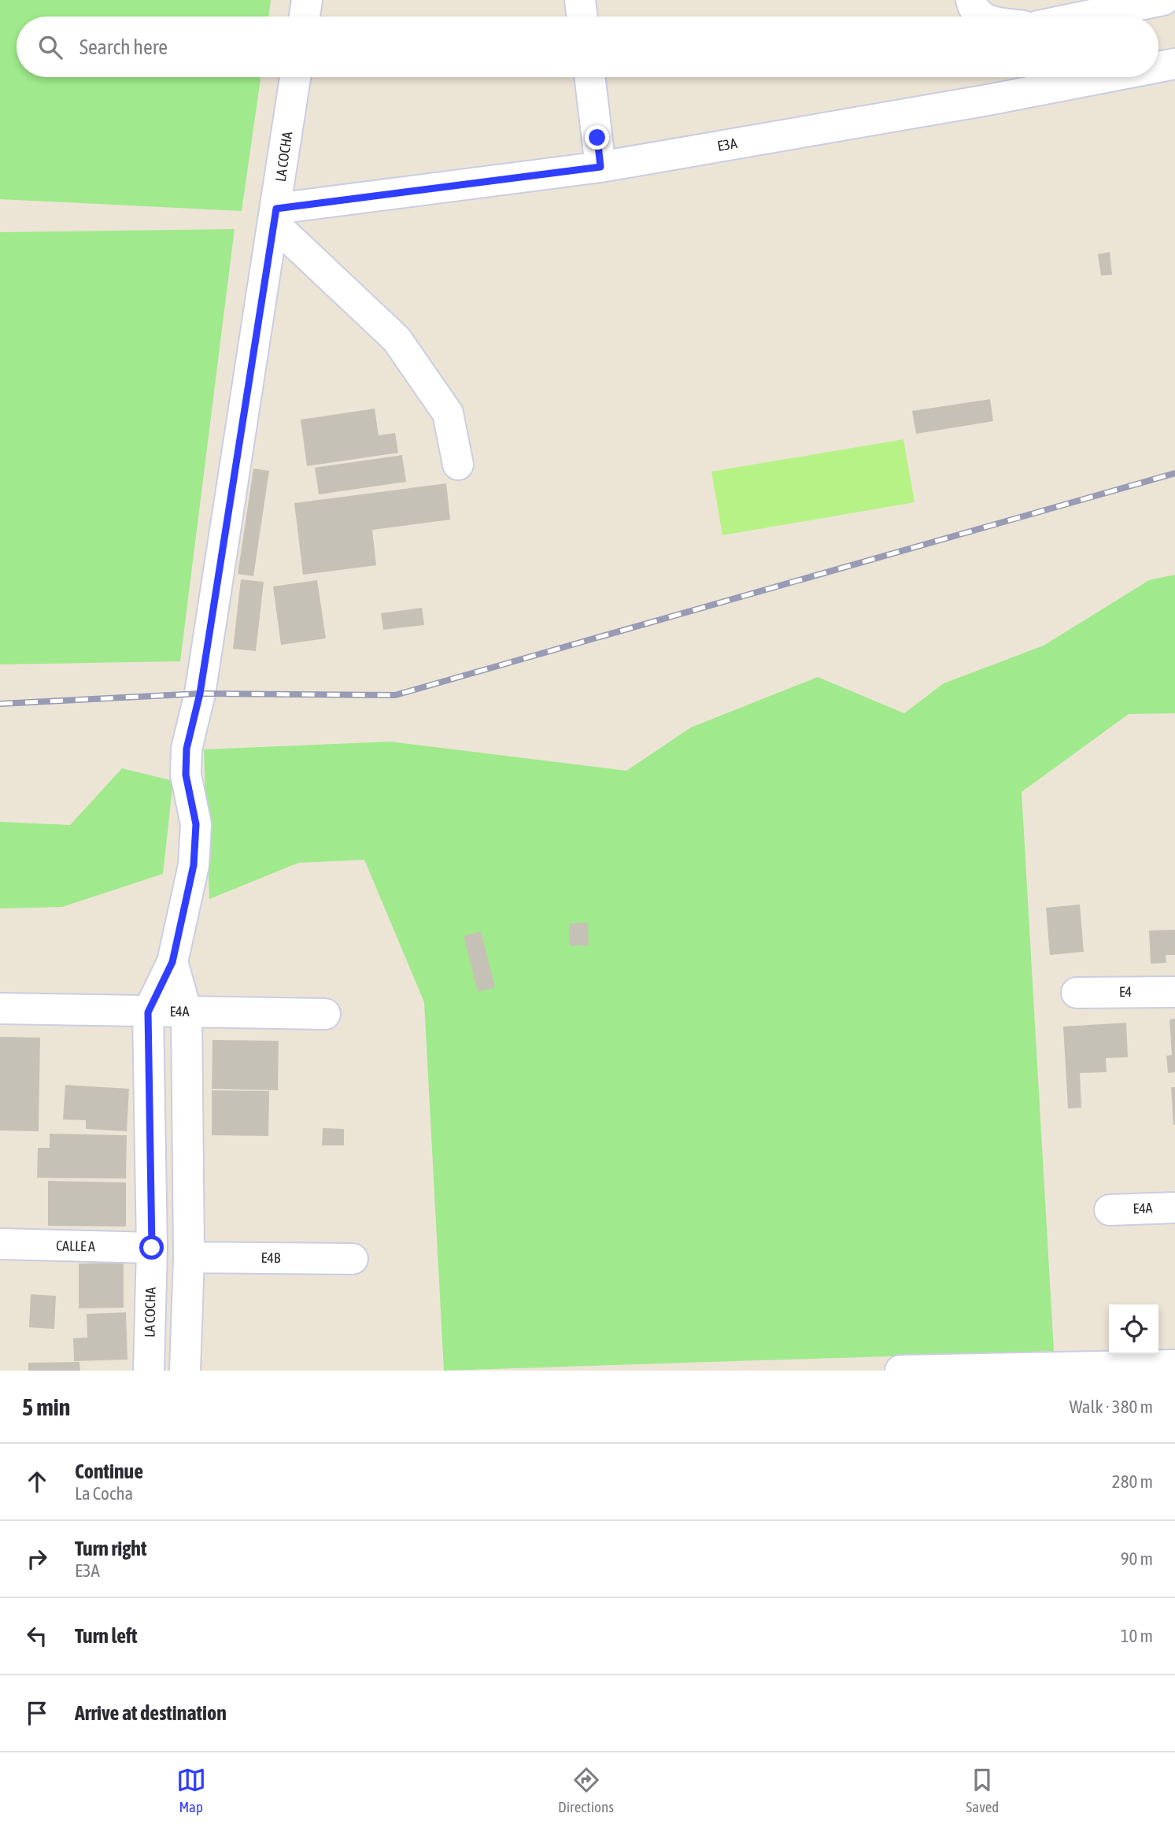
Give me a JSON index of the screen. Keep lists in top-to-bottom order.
{
  "streets": {
    "street": [
      "E3A",
      "LA COCHA",
      "E4",
      "E4A",
      "CALLE A",
      "E4B"
    ]
  },
  "crossings": [
    ["E3A", "LA COCHA"],
    ["LA COCHA", "E4A"],
    ["LA COCHA", "CALLE A"],
    ["LA COCHA", "E4B"]
  ],
  "page": {
    "search": "Search here",
    "heading": ["5 min", "Walk · 380 m"],
    "list": [
      ["Continue", "La Cocha", "280 m"],
      ["Turn right", "E3A", "90 m"],
      ["Turn left", "10 m"],
      "Arrive at destination"
    ],
    "nav": ["Map", "Directions", "Saved"]
  }
}
